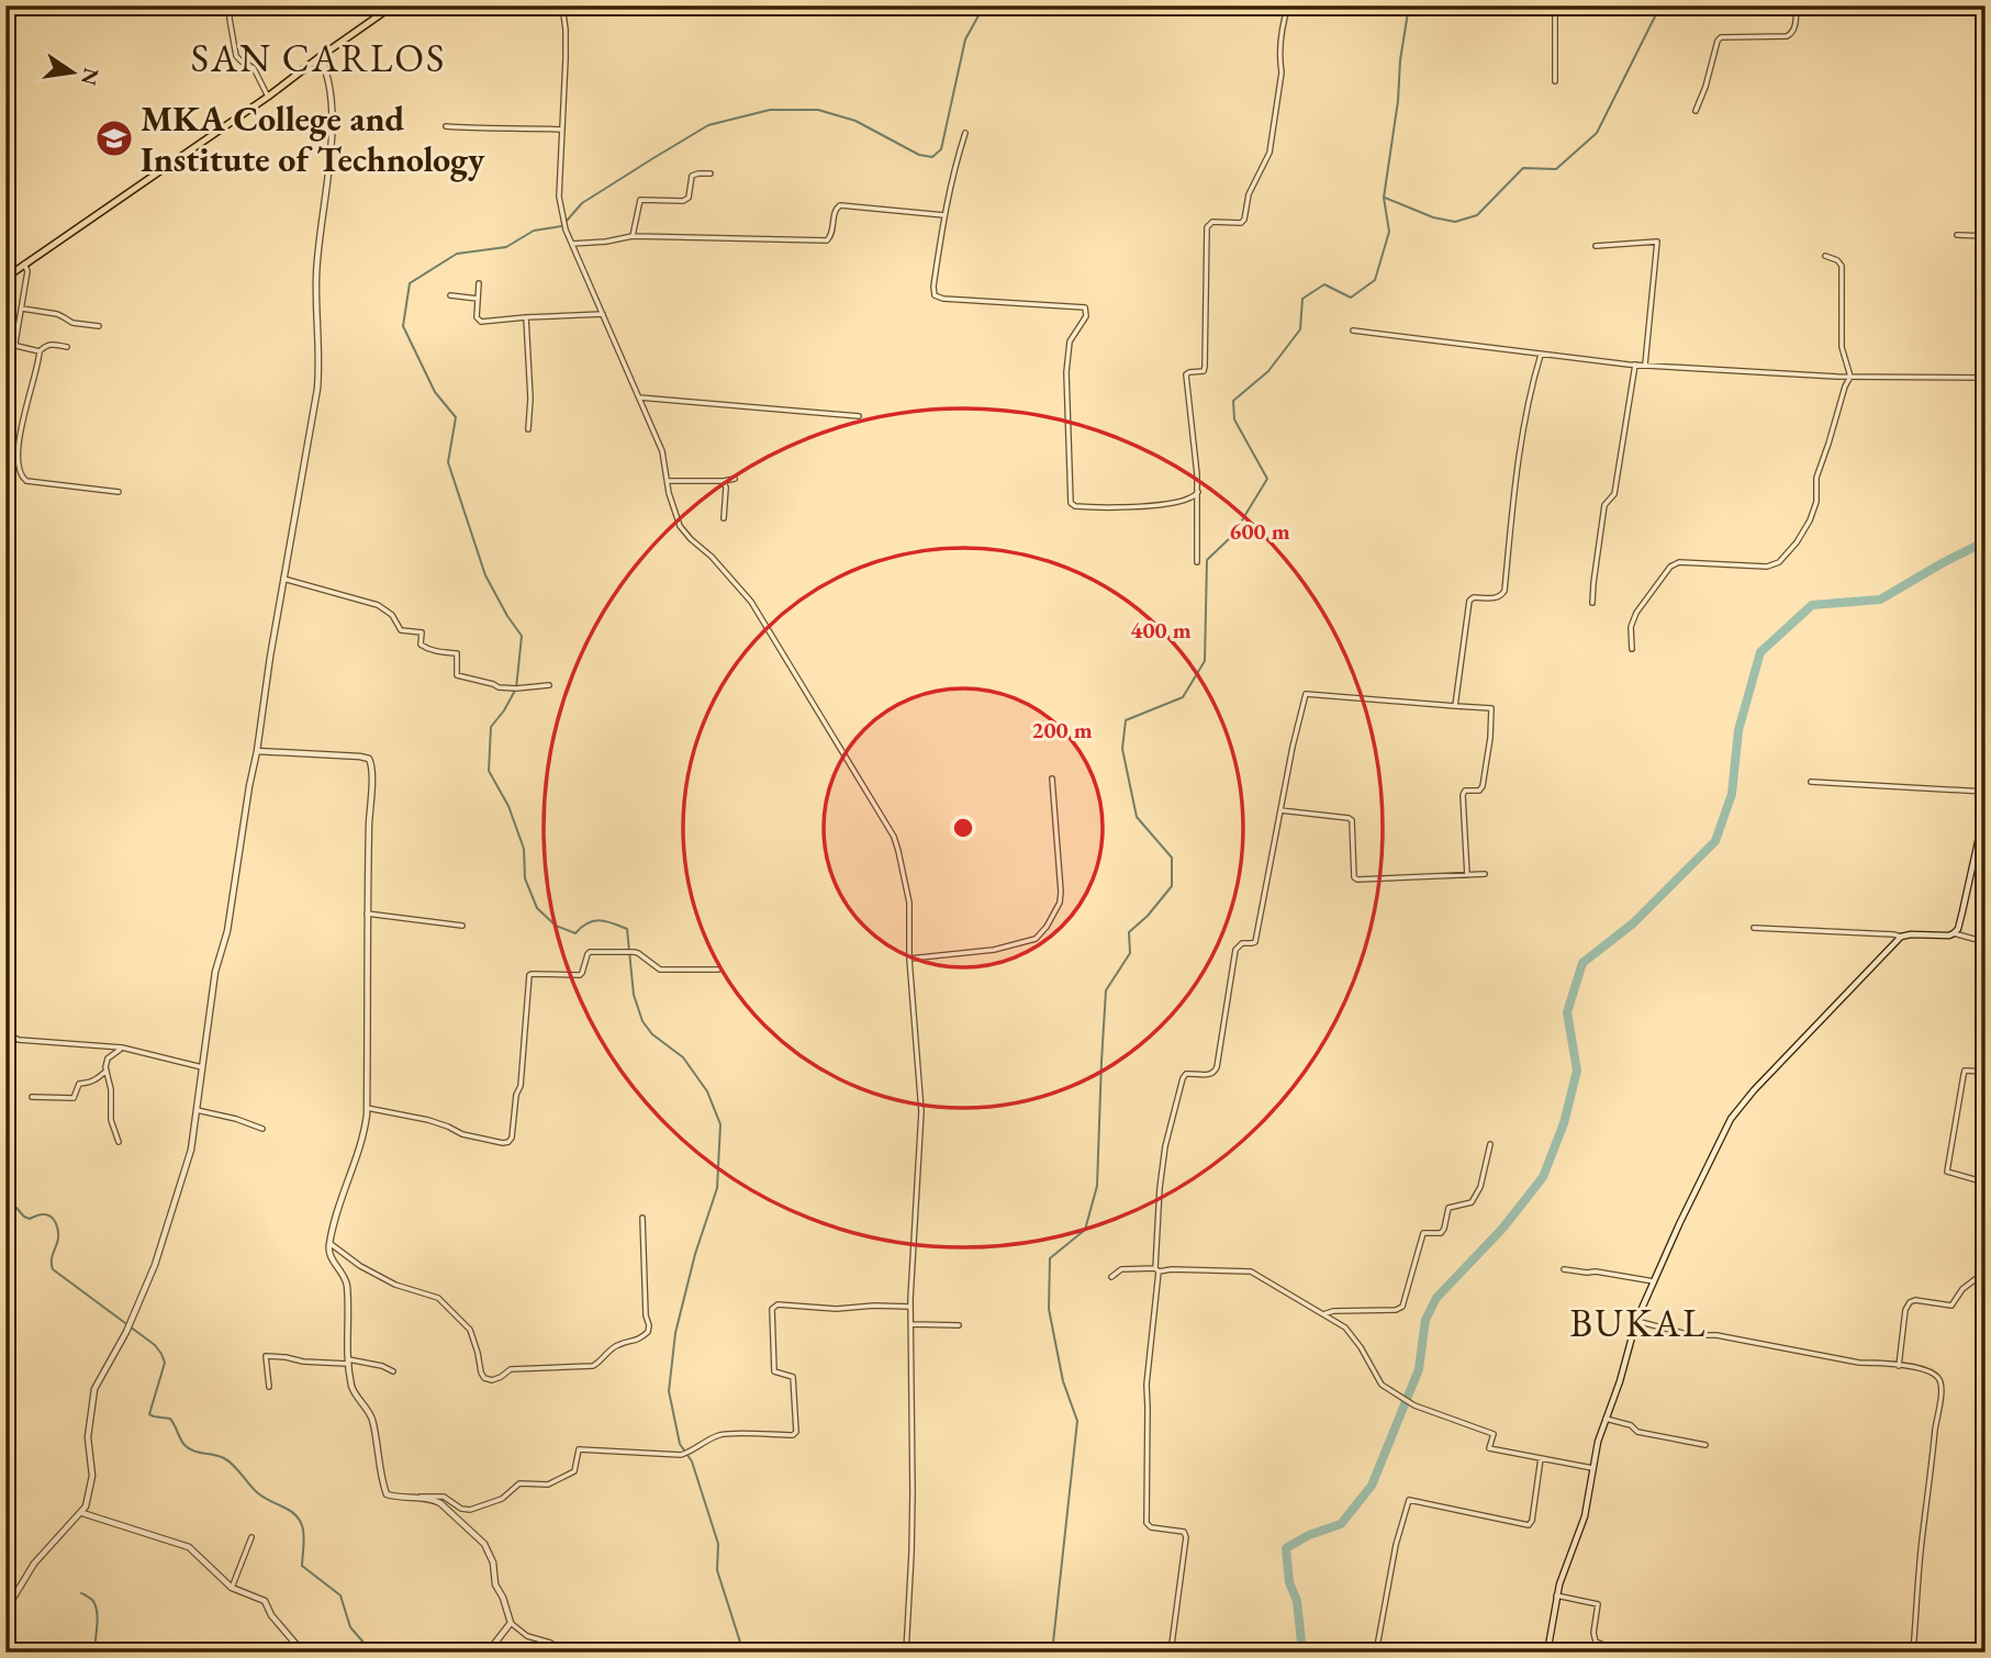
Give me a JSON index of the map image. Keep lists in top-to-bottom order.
{
  "districts": ["SAN CARLOS", "BUKAL"],
  "places": {
    "school or university": ["MKA College and Institute of Technology"]
  },
  "north": "right",
  "rings": ["600 m", "400 m", "200 m"]
}
